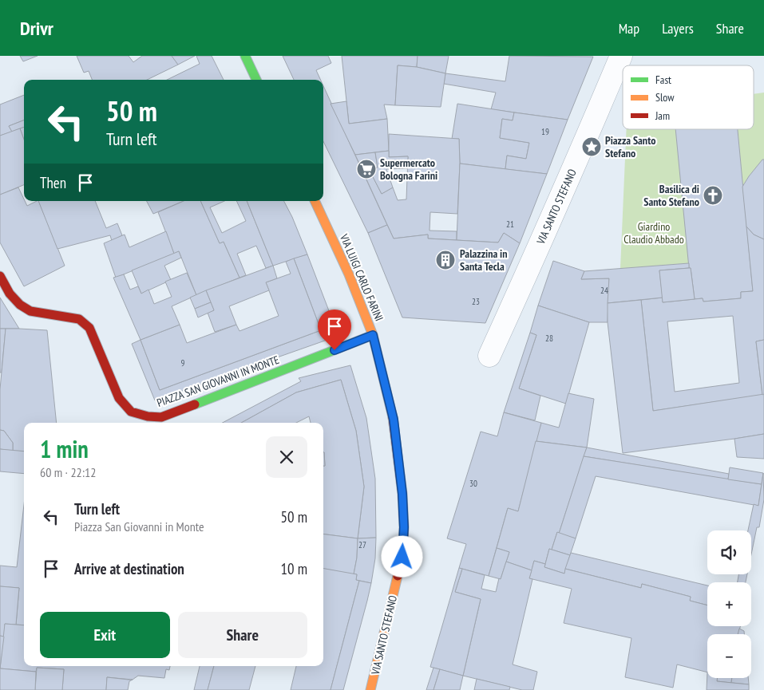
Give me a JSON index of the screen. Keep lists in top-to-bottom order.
{
  "streets": {
    "street": ["VIA SANTO STEFANO", "VIA LUIGI CARLO FARINI", "PIAZZA SAN GIOVANNI IN MONTE"]
  },
  "crossings": [
    ["VIA SANTO STEFANO", "VIA LUIGI CARLO FARINI"],
    ["VIA LUIGI CARLO FARINI", "PIAZZA SAN GIOVANNI IN MONTE"]
  ],
  "parks": ["Giardino Claudio Abbado"],
  "places": {
    "place": ["Piazza Santo Stefano"],
    "supermarket": ["Supermercato Bologna Farini"],
    "church": ["Basilica di Santo Stefano"],
    "building": ["Palazzina in Santa Tecla"]
  },
  "house_numbers": [
    "19",
    "21",
    "24",
    "23",
    "28",
    "9",
    "30",
    "27"
  ],
  "legend": ["Fast", "Slow", "Jam"],
  "page": {
    "header": "Drivr",
    "nav": ["Map", "Layers", "Share"],
    "turn": ["50 m", "Turn left"],
    "then": "Then",
    "heading": ["1 min", "60 m · 22:12"],
    "list": [
      {
        "name": "Turn left",
        "note": "Piazza San Giovanni in Monte",
        "value": "50 m"
      },
      {
        "name": "Arrive at destination",
        "value": "10 m"
      }
    ],
    "map_buttons": ["+", "−"],
    "buttons": ["Exit", "Share"]
  }
}
